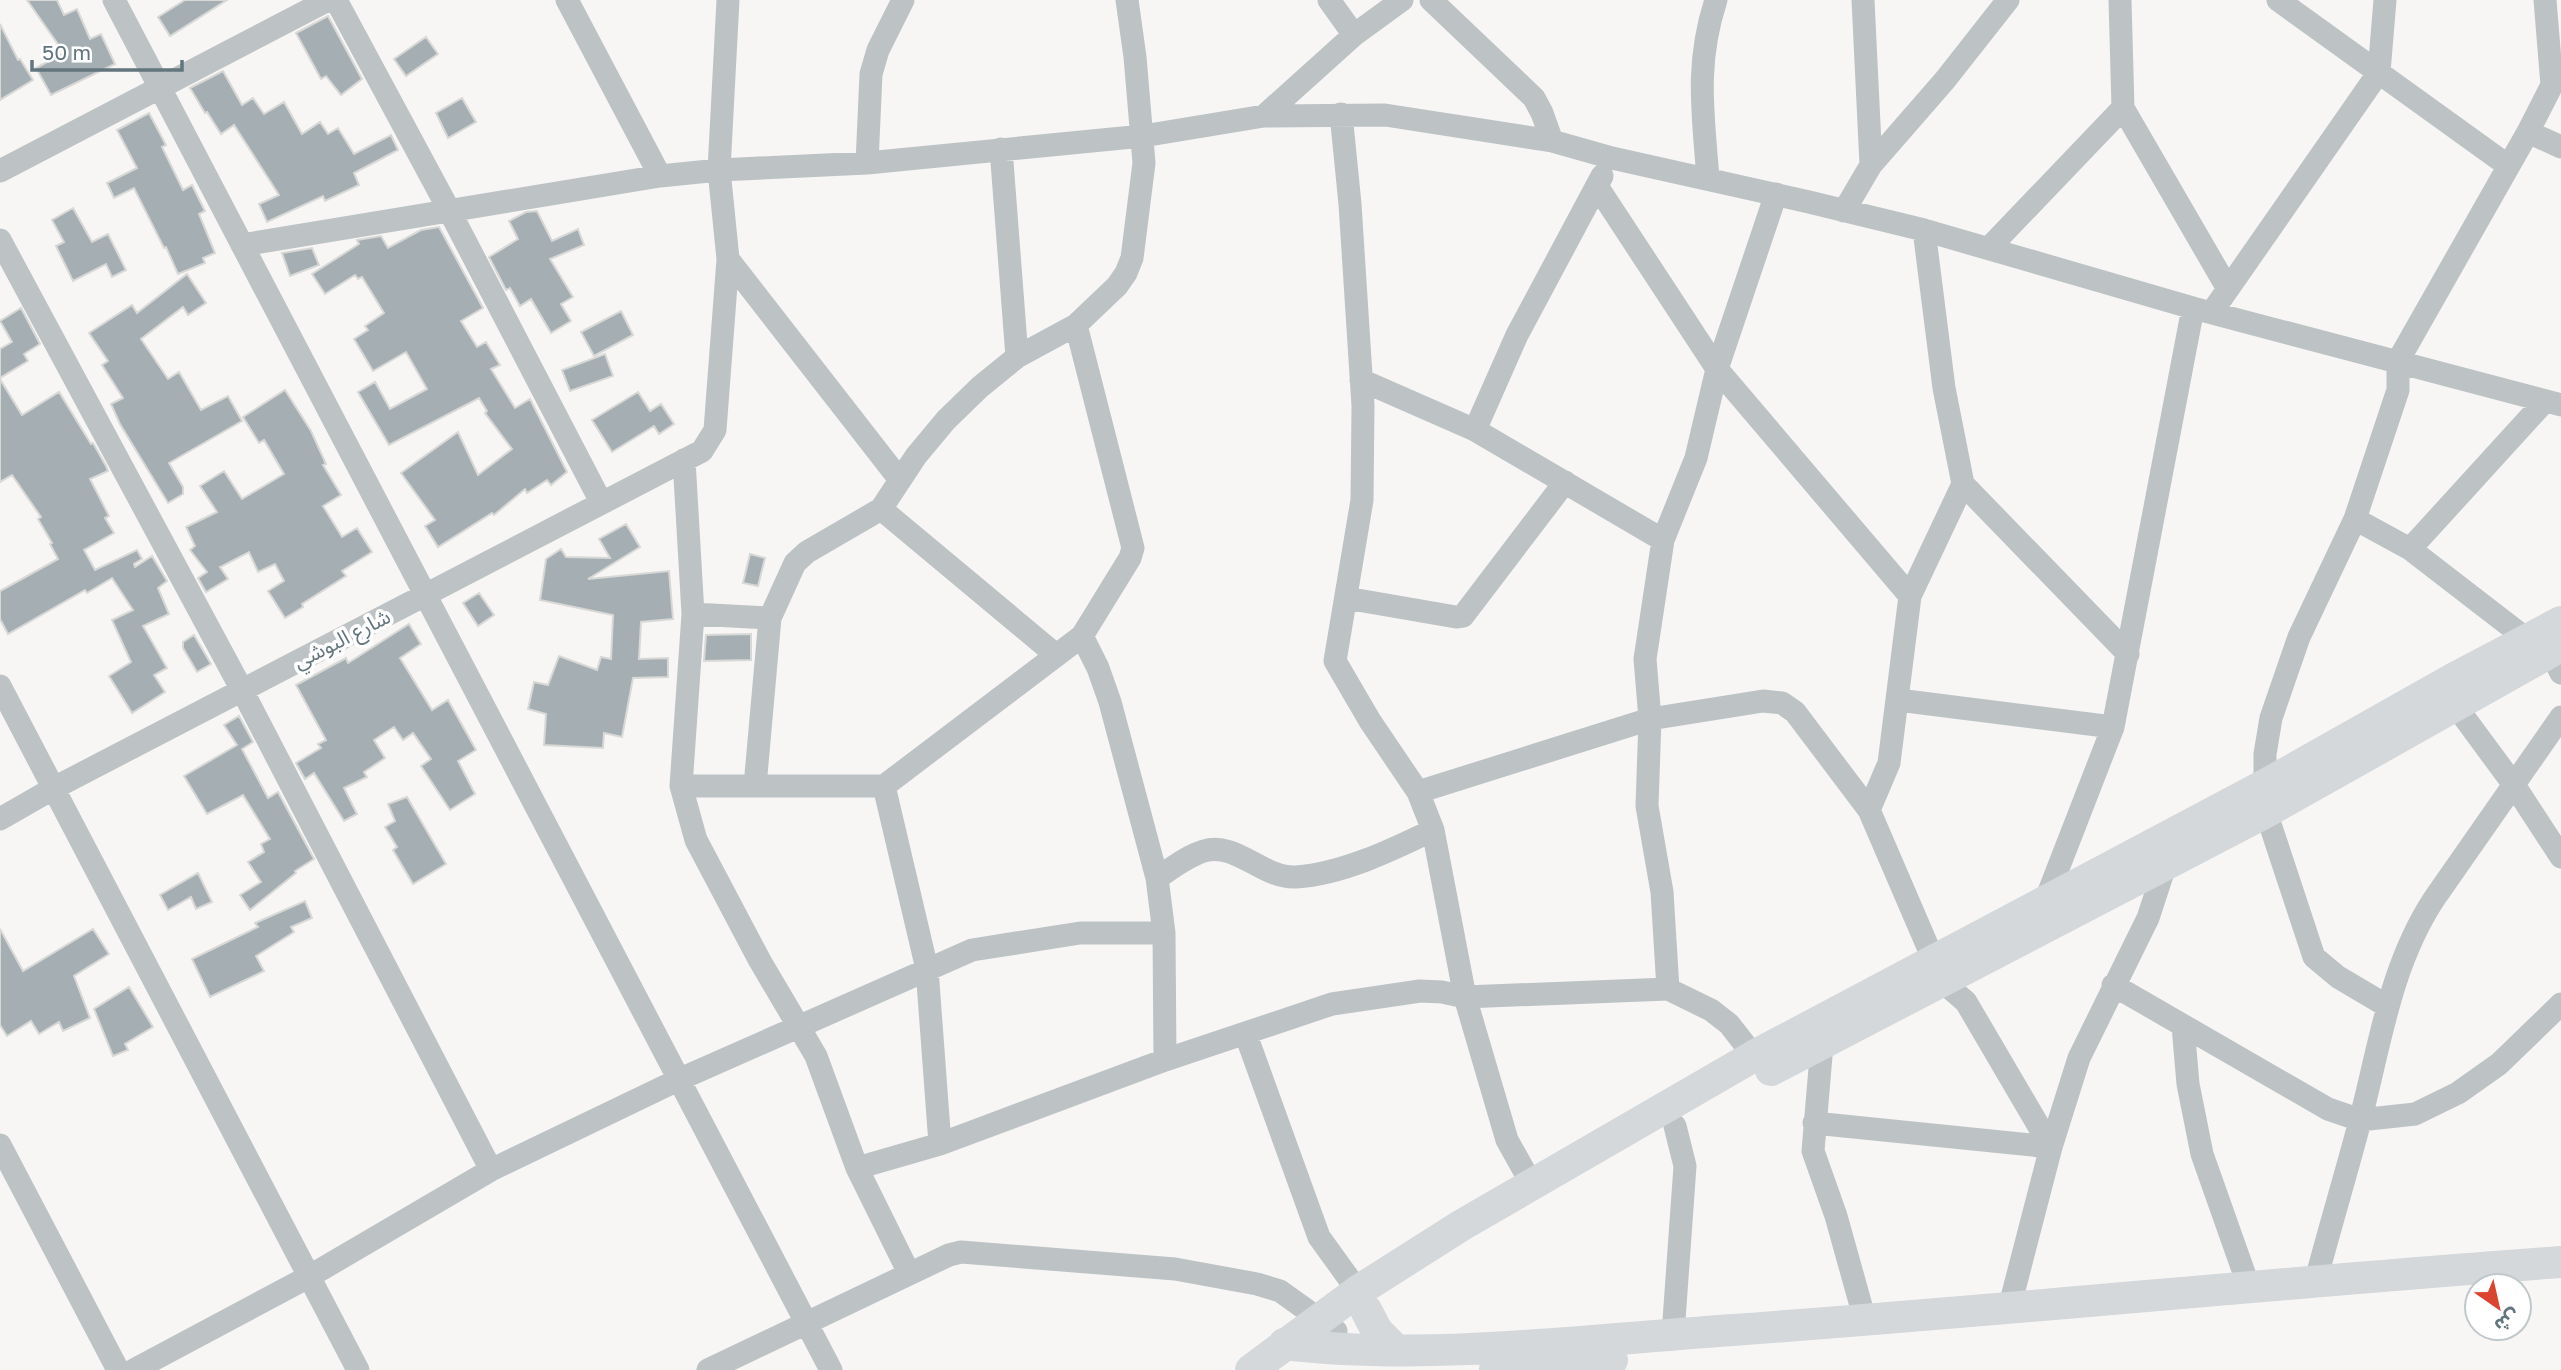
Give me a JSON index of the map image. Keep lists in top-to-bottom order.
{
  "streets": {
    "street": ["شارع البوشي"]
  },
  "scale_bar": "50 m",
  "north": "bottom right"
}
